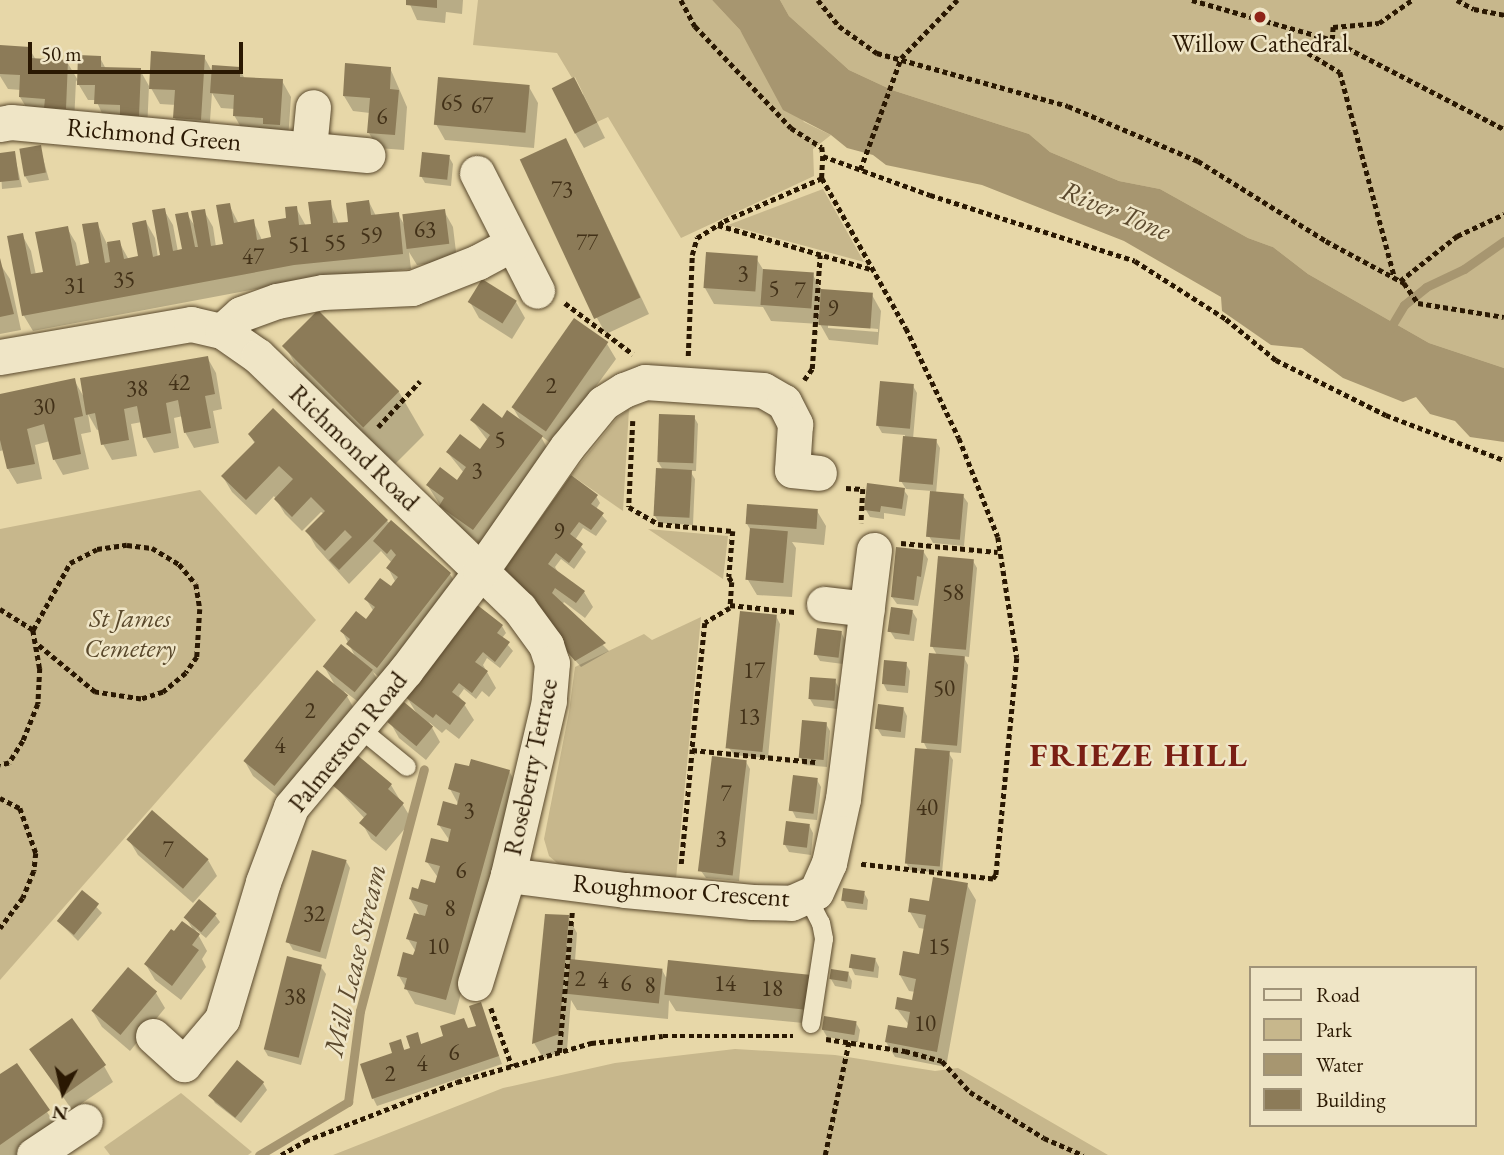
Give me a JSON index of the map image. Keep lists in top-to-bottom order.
{
  "streets": {
    "street": [
      "Richmond Green",
      "Richmond Road",
      "Palmerston Road",
      "Roseberry Terrace",
      "Roughmoor Crescent"
    ]
  },
  "crossings": [
    ["Richmond Road", "Palmerston Road"],
    ["Richmond Road", "Roseberry Terrace"],
    ["Palmerston Road", "Roseberry Terrace"],
    ["Roseberry Terrace", "Roughmoor Crescent"]
  ],
  "districts": ["FRIEZE HILL"],
  "water": ["River Tone", "Mill Lease Stream"],
  "parks": ["St James Cemetery"],
  "places": ["Willow Cathedral"],
  "house_numbers": [
    "65",
    "67",
    "6",
    "73",
    "63",
    "59",
    "55",
    "77",
    "51",
    "47",
    "3",
    "35",
    "31",
    "5",
    "7",
    "9",
    "42",
    "2",
    "38",
    "30",
    "5",
    "3",
    "9",
    "58",
    "17",
    "50",
    "2",
    "13",
    "4",
    "7",
    "40",
    "3",
    "3",
    "7",
    "6",
    "8",
    "32",
    "10",
    "15",
    "2",
    "4",
    "6",
    "14",
    "8",
    "18",
    "38",
    "10",
    "6",
    "4",
    "2"
  ],
  "legend": [
    "Road",
    "Park",
    "Water",
    "Building"
  ],
  "scale_bar": "50 m",
  "north": "bottom"
}
